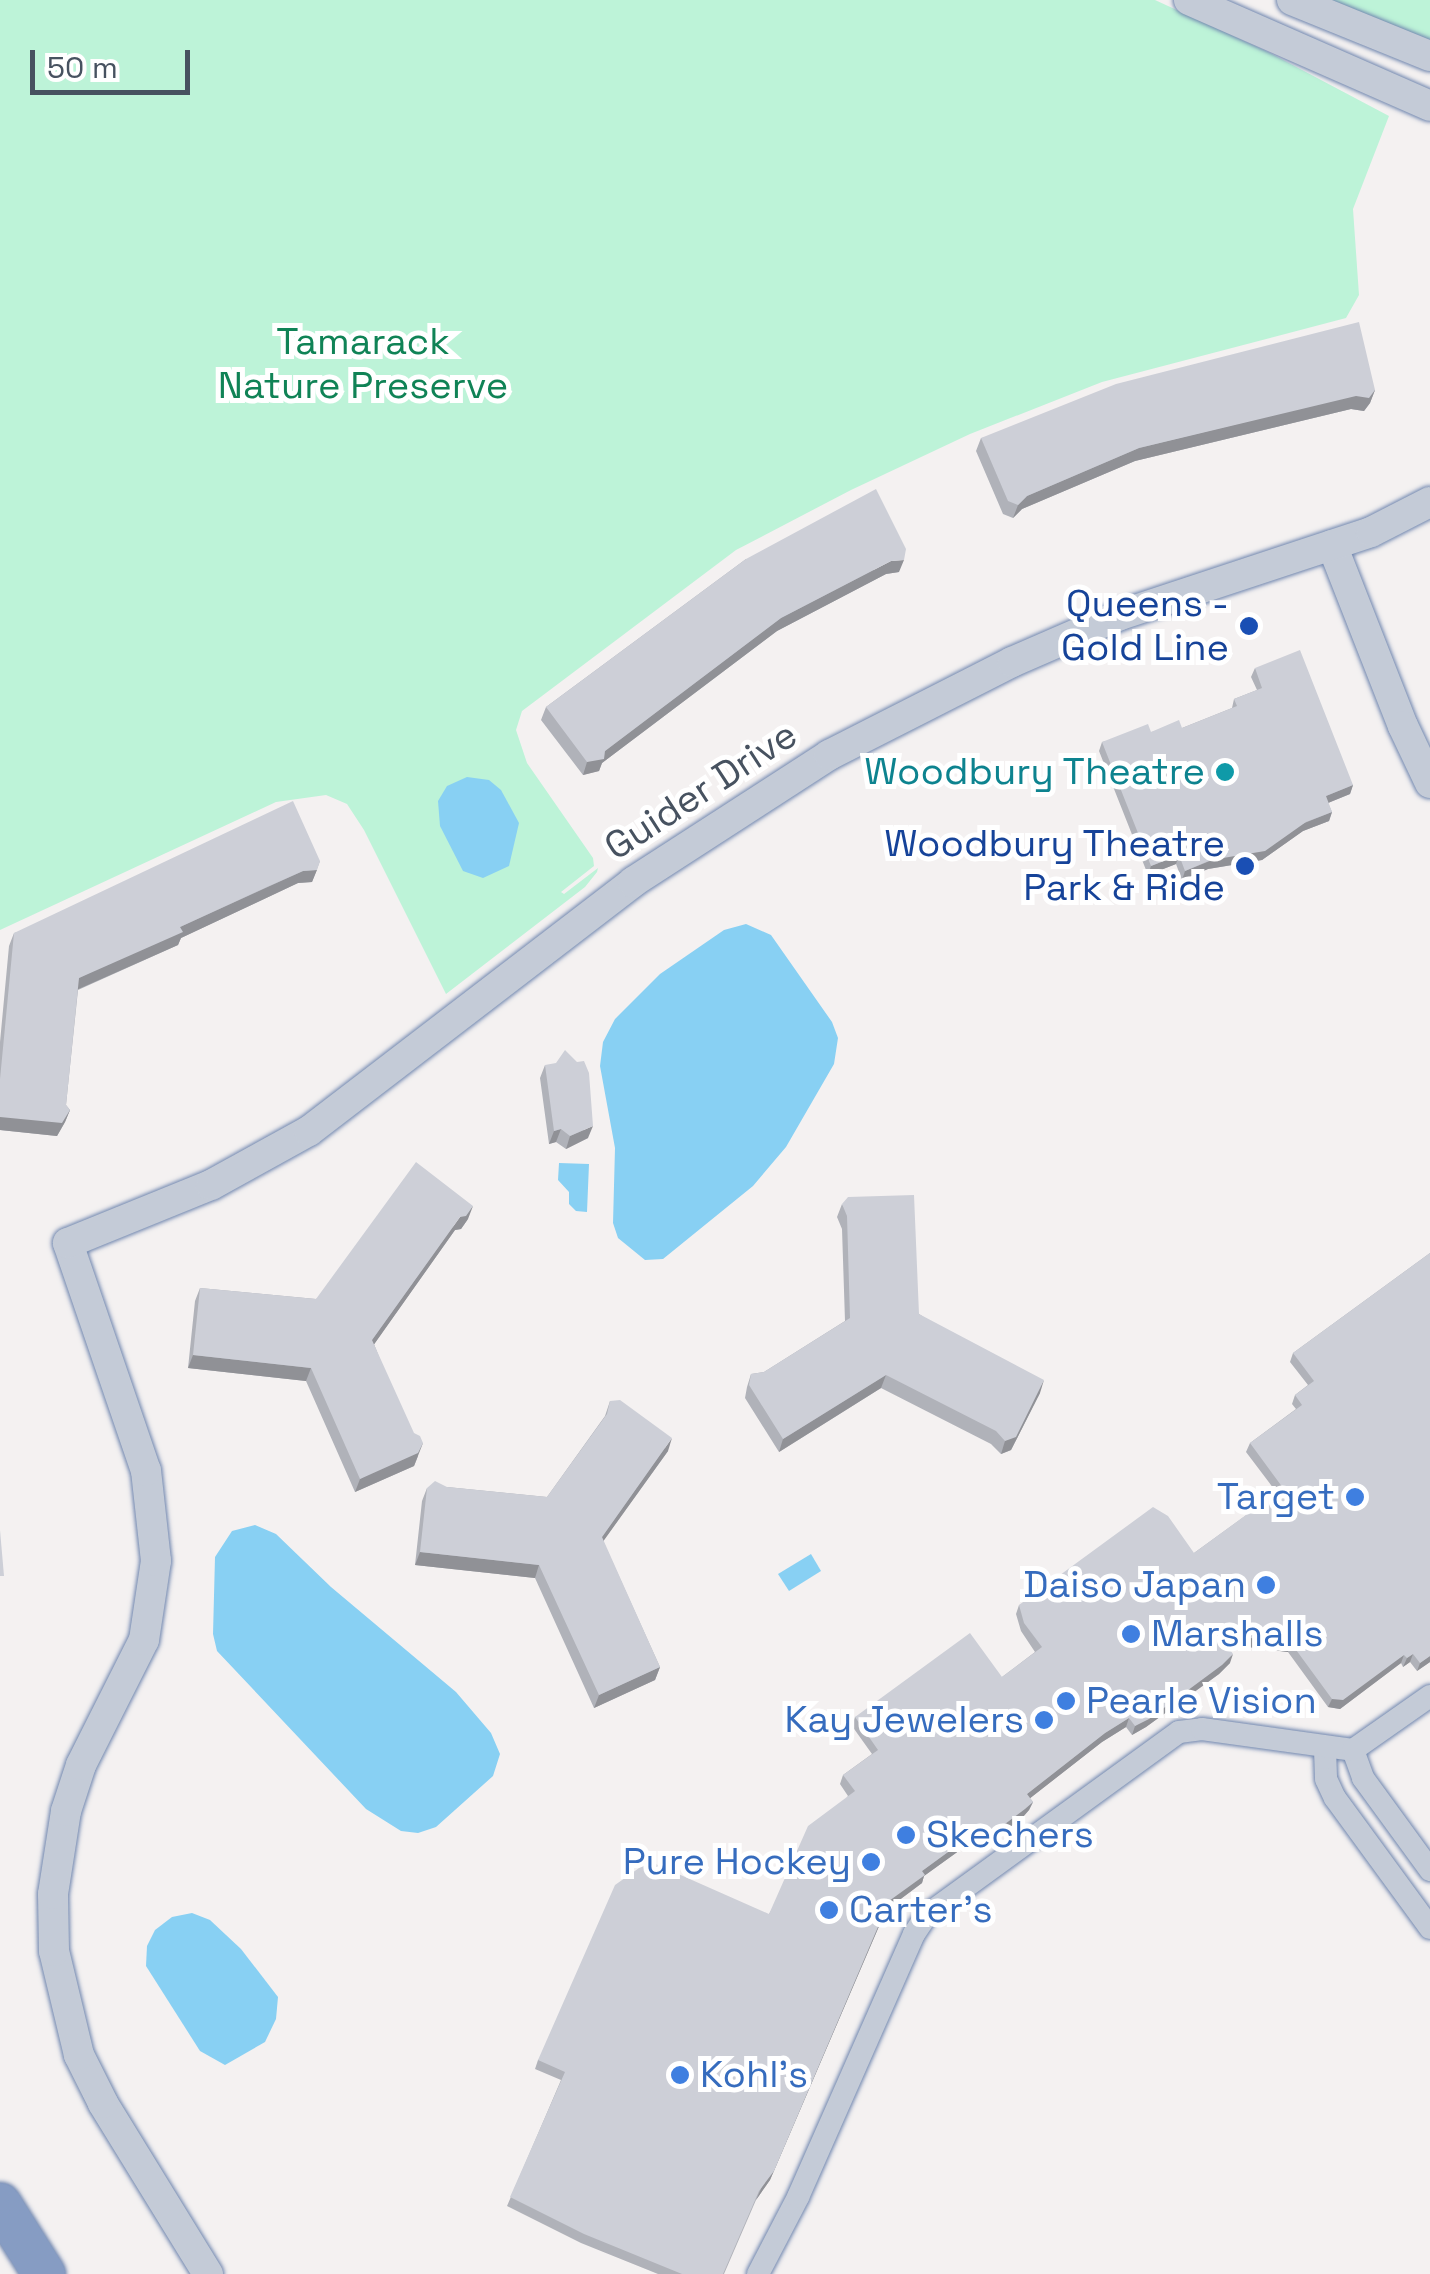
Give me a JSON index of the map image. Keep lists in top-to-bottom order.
{
  "streets": {
    "street": ["Guider Drive"]
  },
  "parks": ["Tamarack Nature Preserve"],
  "places": [
    "Queens - Gold Line",
    "Woodbury Theatre",
    "Woodbury Theatre Park & Ride",
    "Target",
    "Daiso Japan",
    "Marshalls",
    "Pearle Vision",
    "Kay Jewelers",
    "Skechers",
    "Pure Hockey",
    "Carter's",
    "Kohl's"
  ],
  "scale_bar": "50 m"
}
